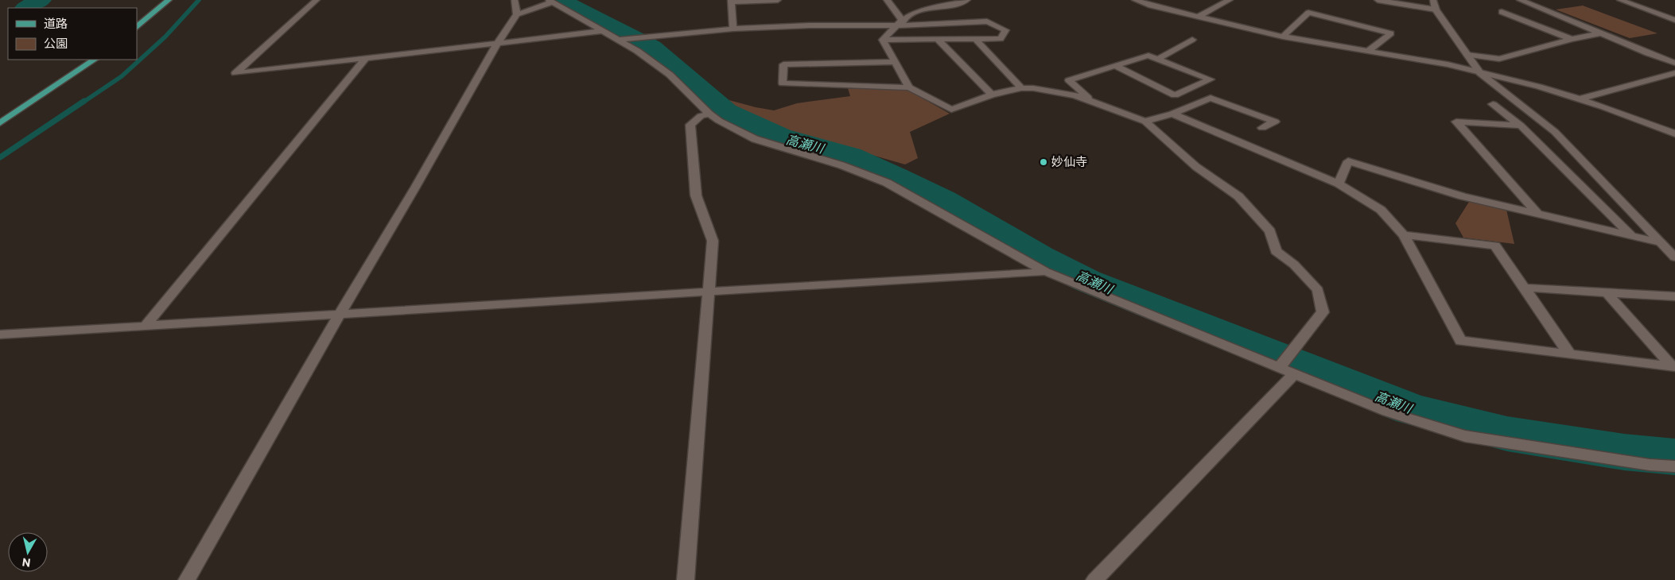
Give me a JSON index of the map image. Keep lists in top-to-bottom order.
{
  "water": ["高瀬川"],
  "places": ["妙仙寺"],
  "legend": ["道路", "公園"],
  "north": "bottom"
}
